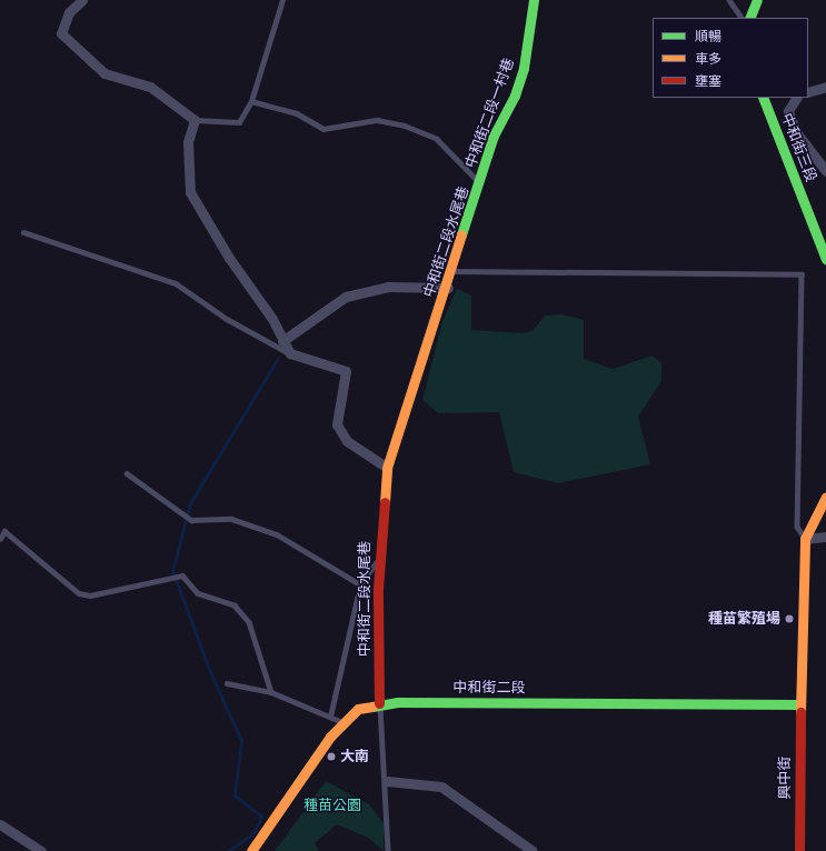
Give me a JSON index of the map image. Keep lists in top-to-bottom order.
{
  "streets": {
    "main road": [
      "中和街二段一村巷",
      "中和街三段",
      "中和街二段水尾巷",
      "中和街二段",
      "興中街"
    ]
  },
  "crossings": [
    ["中和街二段一村巷", "中和街二段水尾巷"],
    ["中和街二段水尾巷", "中和街二段"],
    ["中和街二段", "興中街"]
  ],
  "parks": ["種苗公園"],
  "places": ["種苗繁殖場", "大南"],
  "legend": ["順暢", "車多", "壅塞"]
}
